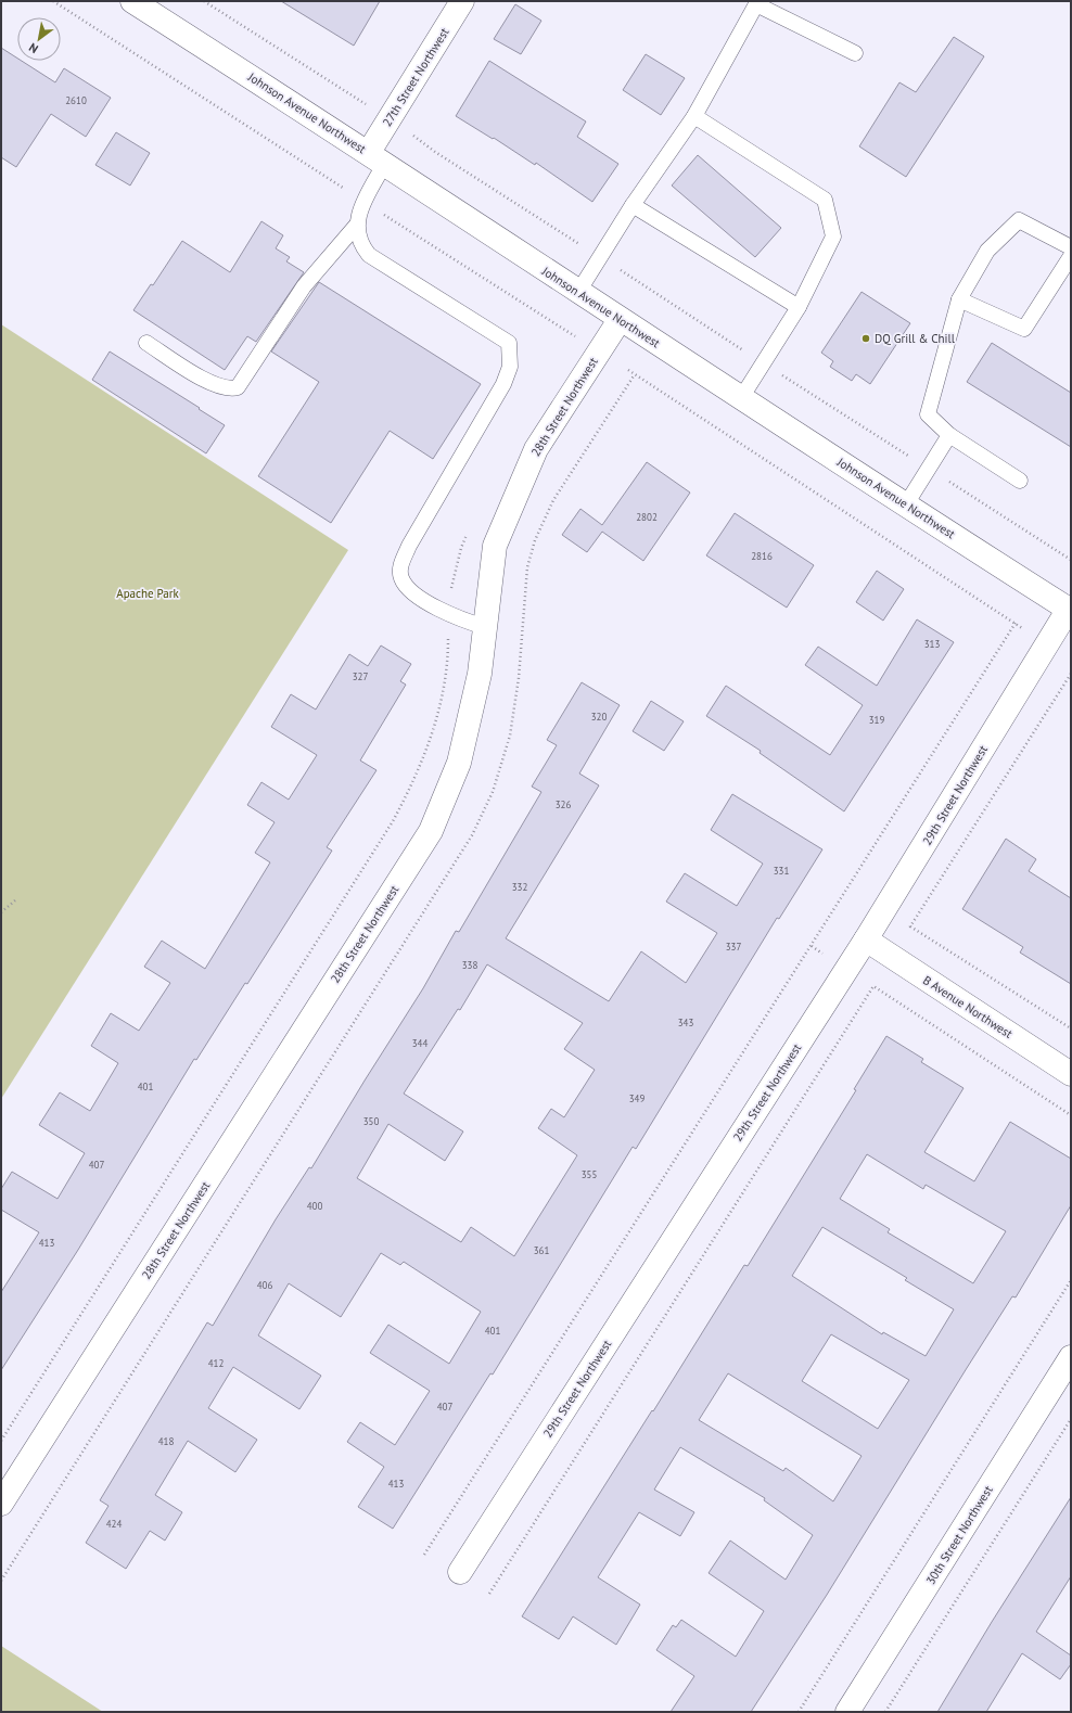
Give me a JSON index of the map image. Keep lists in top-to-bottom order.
{
  "streets": {
    "street": [
      "27th Street Northwest",
      "Johnson Avenue Northwest",
      "28th Street Northwest",
      "29th Street Northwest",
      "B Avenue Northwest",
      "30th Street Northwest"
    ]
  },
  "crossings": [
    ["27th Street Northwest", "Johnson Avenue Northwest"],
    ["Johnson Avenue Northwest", "28th Street Northwest"],
    ["Johnson Avenue Northwest", "29th Street Northwest"],
    ["29th Street Northwest", "B Avenue Northwest"]
  ],
  "parks": ["Apache Park"],
  "places": ["DQ Grill & Chill"],
  "house_numbers": [
    "2610",
    "2802",
    "2816",
    "313",
    "327",
    "320",
    "319",
    "326",
    "331",
    "332",
    "337",
    "338",
    "343",
    "344",
    "401",
    "349",
    "350",
    "407",
    "355",
    "400",
    "413",
    "361",
    "406",
    "401",
    "412",
    "407",
    "418",
    "413",
    "424"
  ],
  "north": "bottom left"
}
